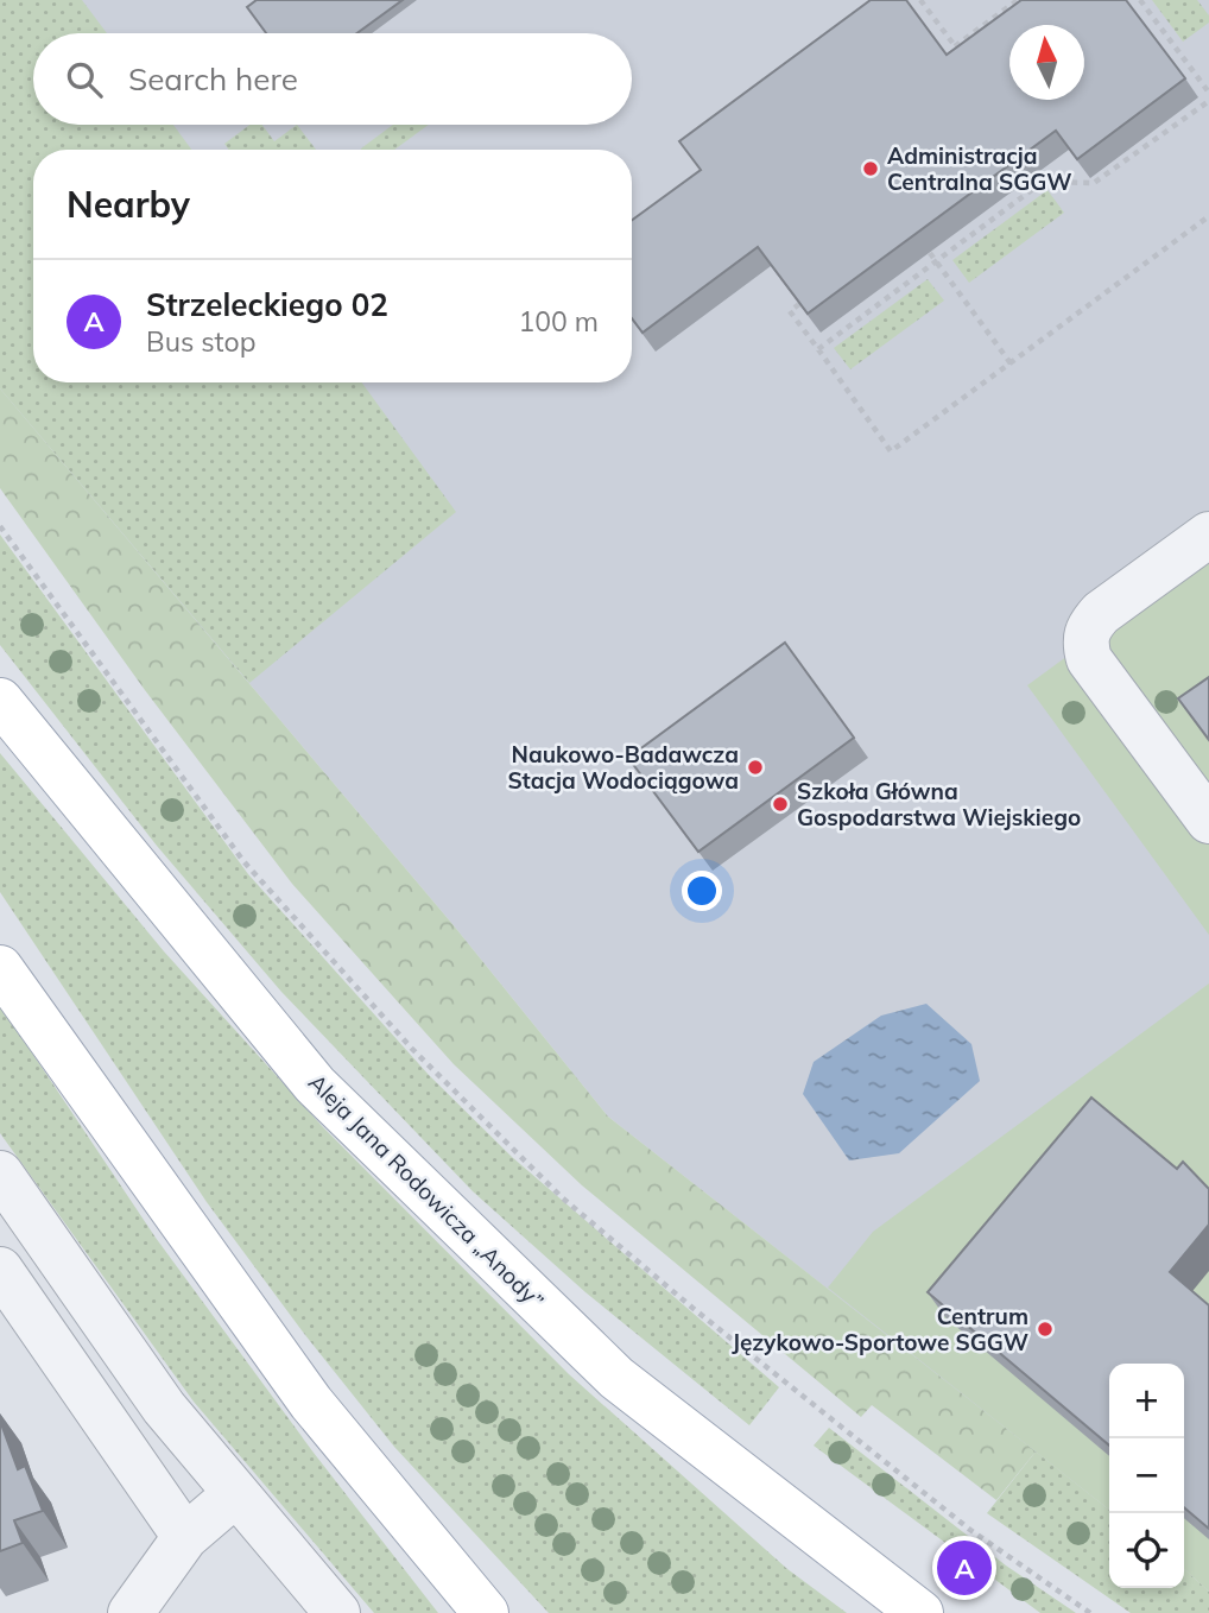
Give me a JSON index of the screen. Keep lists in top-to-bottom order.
{
  "streets": {
    "main road": ["Aleja Jana Rodowicza „Anody”"]
  },
  "places": [
    "Administracja Centralna SGGW",
    "Naukowo-Badawcza Stacja Wodociągowa",
    "Szkoła Główna Gospodarstwa Wiejskiego",
    "Centrum Językowo-Sportowe SGGW"
  ],
  "north": "top",
  "page": {
    "search": "Search here",
    "heading": "Nearby",
    "list": [
      {
        "mark": "A",
        "name": "Strzeleckiego 02",
        "note": "Bus stop",
        "value": "100 m"
      }
    ],
    "map_buttons": ["+", "−"],
    "pins": "A"
  }
}
